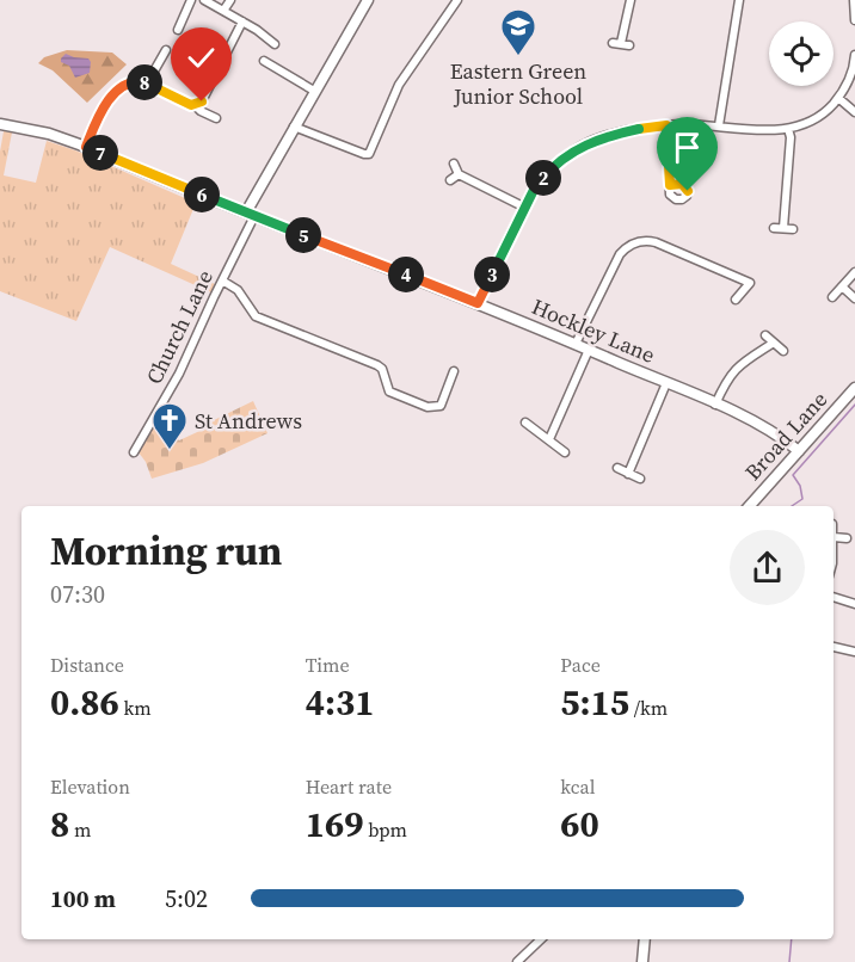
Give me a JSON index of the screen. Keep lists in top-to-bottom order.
{
  "streets": {
    "street": ["Church Lane", "Hockley Lane", "Broad Lane"]
  },
  "crossings": [
    ["Church Lane", "Hockley Lane"],
    ["Hockley Lane", "Broad Lane"]
  ],
  "places": {
    "school or university": ["Eastern Green Junior School"],
    "church": ["St Andrews"]
  },
  "page": {
    "pins": [
      "8",
      "7",
      "2",
      "6",
      "5",
      "3",
      "4"
    ],
    "heading": ["Morning run", "07:30"],
    "stats": [
      ["Distance", "0.86 km"],
      ["Time", "4:31"],
      ["Pace", "5:15 /km"],
      ["Elevation", "8 m"],
      ["Heart rate", "169 bpm"],
      ["kcal", "60"]
    ],
    "list": [
      {
        "name": "100 m",
        "note": "5:02"
      }
    ]
  }
}
